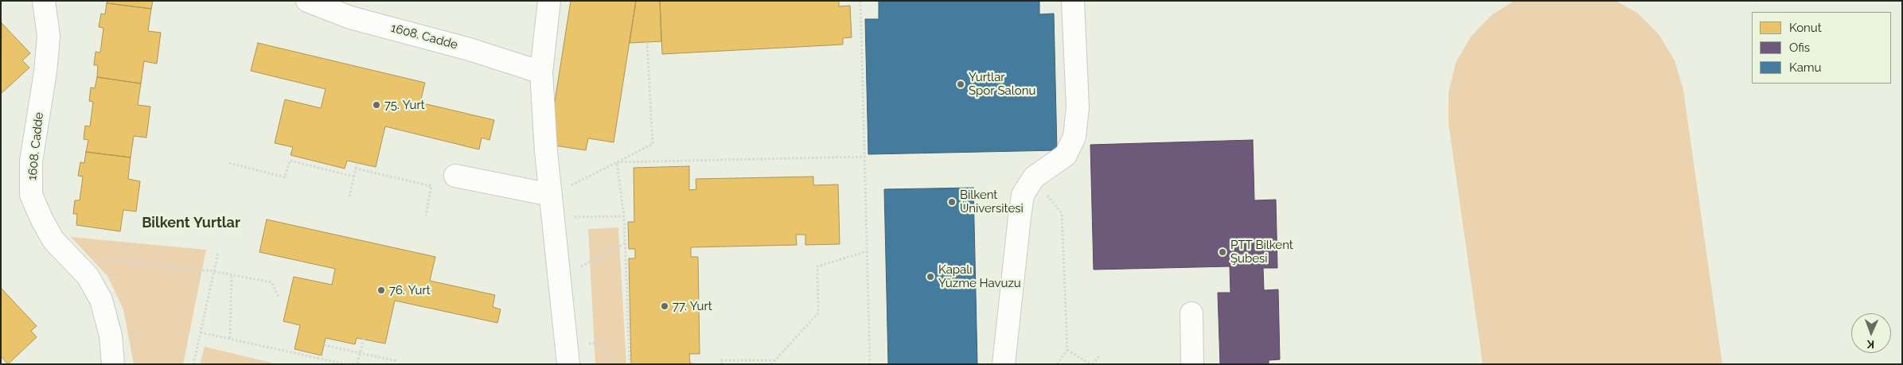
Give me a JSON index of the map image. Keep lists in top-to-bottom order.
{
  "streets": {
    "street": ["1608. Cadde"]
  },
  "districts": ["Bilkent Yurtlar"],
  "places": [
    "Yurtlar Spor Salonu",
    "75. Yurt",
    "Bilkent Üniversitesi",
    "PTT Bilkent Şubesi",
    "Kapalı Yüzme Havuzu",
    "76. Yurt",
    "77. Yurt"
  ],
  "legend": ["Konut", "Ofis", "Kamu"],
  "north": "bottom"
}
